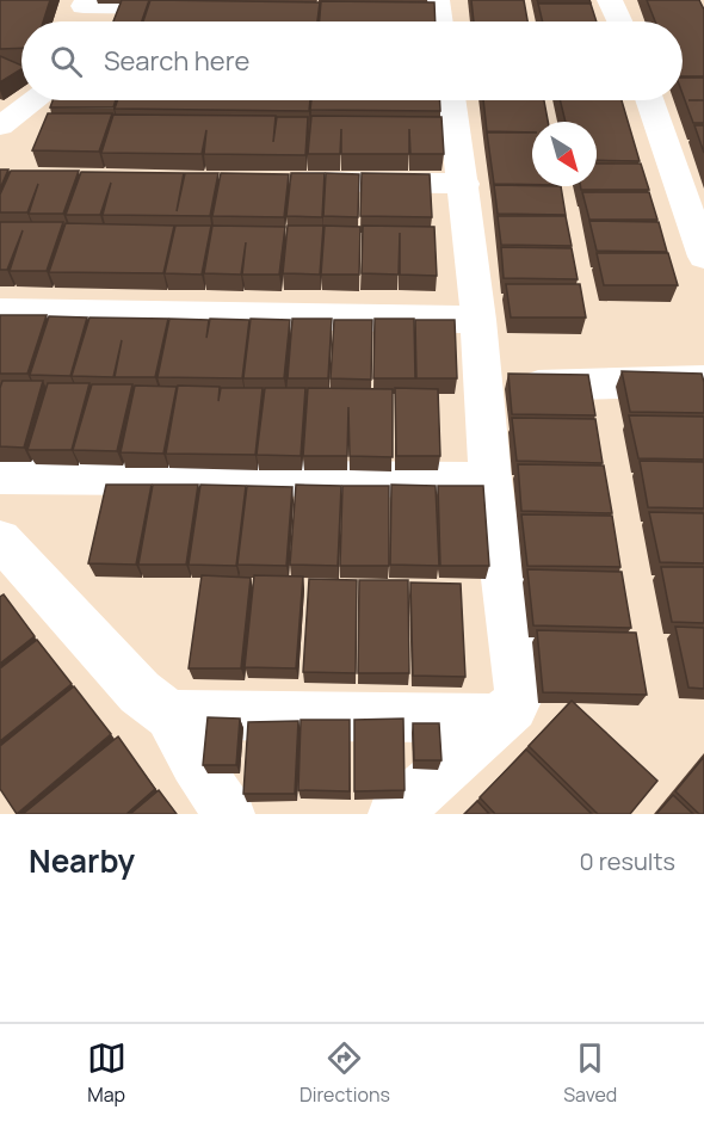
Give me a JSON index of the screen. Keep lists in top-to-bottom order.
{
  "north": "bottom right",
  "page": {
    "search": "Search here",
    "heading": ["Nearby", "0 results"],
    "nav": ["Map", "Directions", "Saved"]
  }
}
